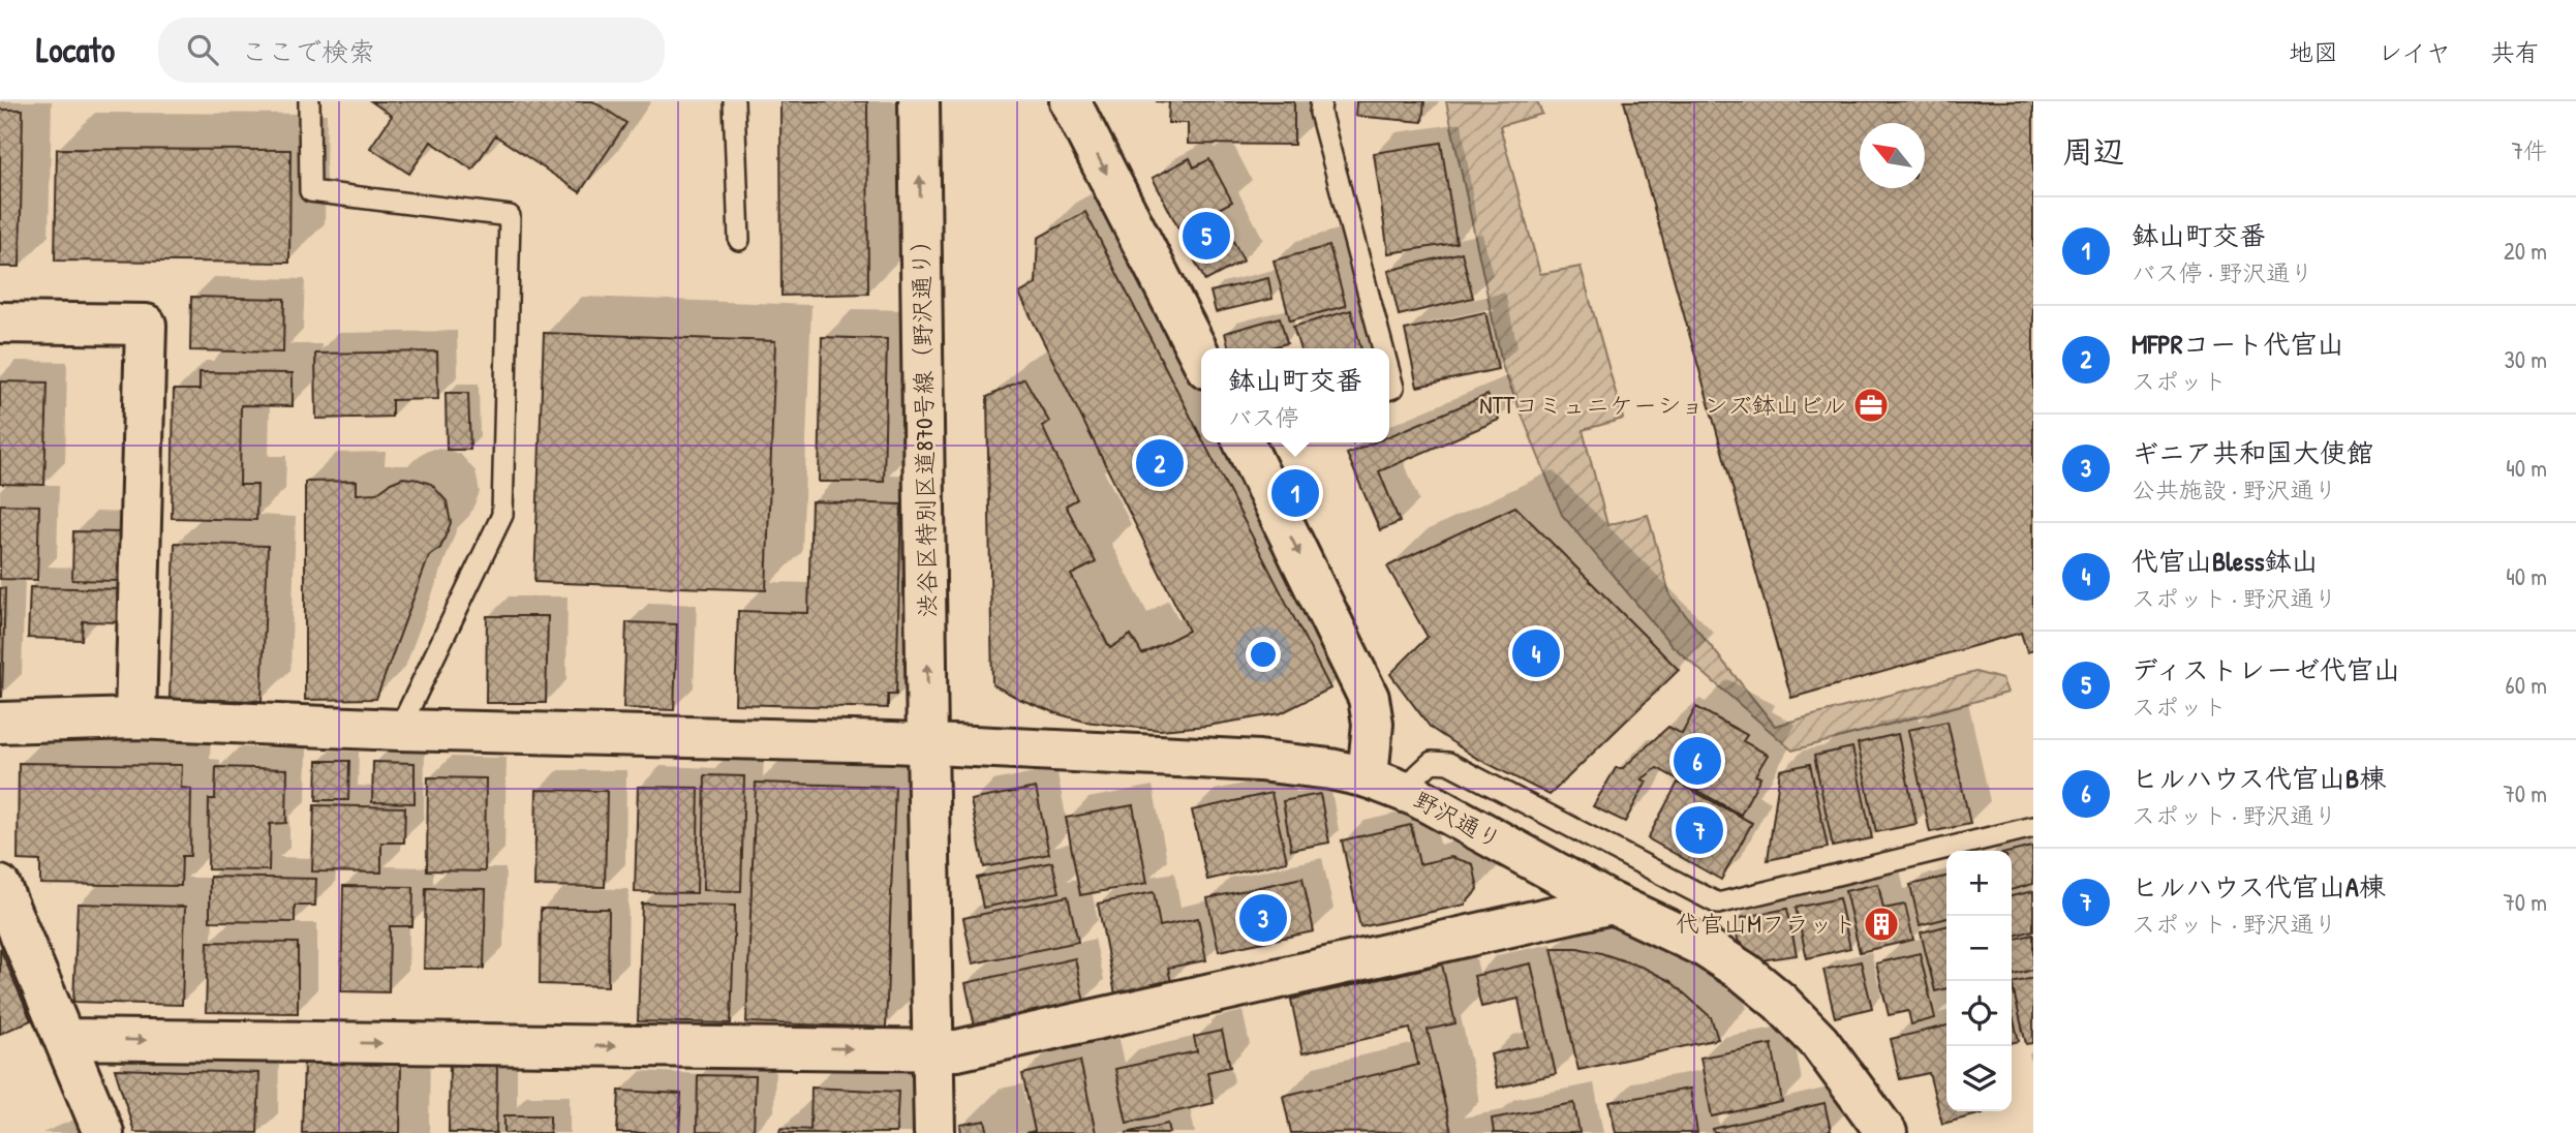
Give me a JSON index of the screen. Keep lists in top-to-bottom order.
{
  "streets": {
    "street": ["渋谷区特別区道870号線（野沢通り）", "野沢通り"]
  },
  "crossings": [
    ["渋谷区特別区道870号線（野沢通り）", "野沢通り"]
  ],
  "one_way": ["渋谷区特別区道870号線（野沢通り）"],
  "places": {
    "office": ["NTTコミュニケーションズ鉢山ビル"],
    "building": ["代官山Mフラット"]
  },
  "north": "top left",
  "page": {
    "header": "Locato",
    "search": "ここで検索",
    "nav": ["地図", "レイヤ", "共有"],
    "heading": ["周辺", "7件"],
    "list": [
      {
        "mark": "1",
        "name": "鉢山町交番",
        "note": "バス停 · 野沢通り",
        "value": "20 m"
      },
      {
        "mark": "2",
        "name": "MFPRコート代官山",
        "note": "スポット",
        "value": "30 m"
      },
      {
        "mark": "3",
        "name": "ギニア共和国大使館",
        "note": "公共施設 · 野沢通り",
        "value": "40 m"
      },
      {
        "mark": "4",
        "name": "代官山Bless鉢山",
        "note": "スポット · 野沢通り",
        "value": "40 m"
      },
      {
        "mark": "5",
        "name": "ディストレーゼ代官山",
        "note": "スポット",
        "value": "60 m"
      },
      {
        "mark": "6",
        "name": "ヒルハウス代官山B棟",
        "note": "スポット · 野沢通り",
        "value": "70 m"
      },
      {
        "mark": "7",
        "name": "ヒルハウス代官山A棟",
        "note": "スポット · 野沢通り",
        "value": "70 m"
      }
    ],
    "pins": [
      "5",
      "2",
      "1",
      "4",
      "6",
      "7",
      "3"
    ],
    "popup": ["鉢山町交番", "バス停"],
    "map_buttons": ["+", "−"]
  }
}
